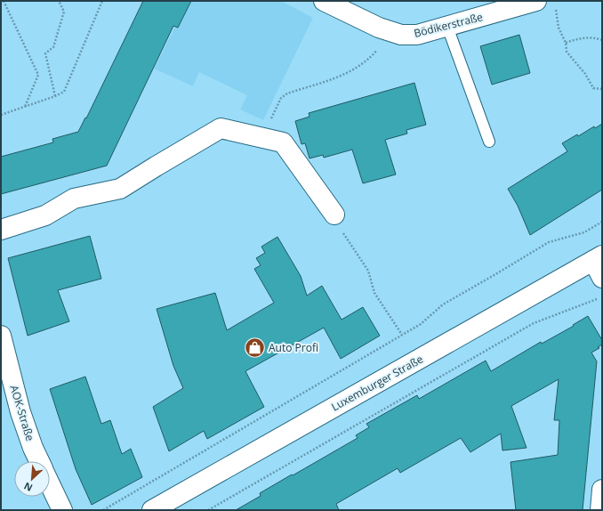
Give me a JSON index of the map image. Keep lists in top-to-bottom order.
{
  "streets": {
    "street": ["Bödikerstraße", "Luxemburger Straße", "AOK-Straße"]
  },
  "places": {
    "shop": ["Auto Profi"]
  },
  "north": "bottom left"
}
